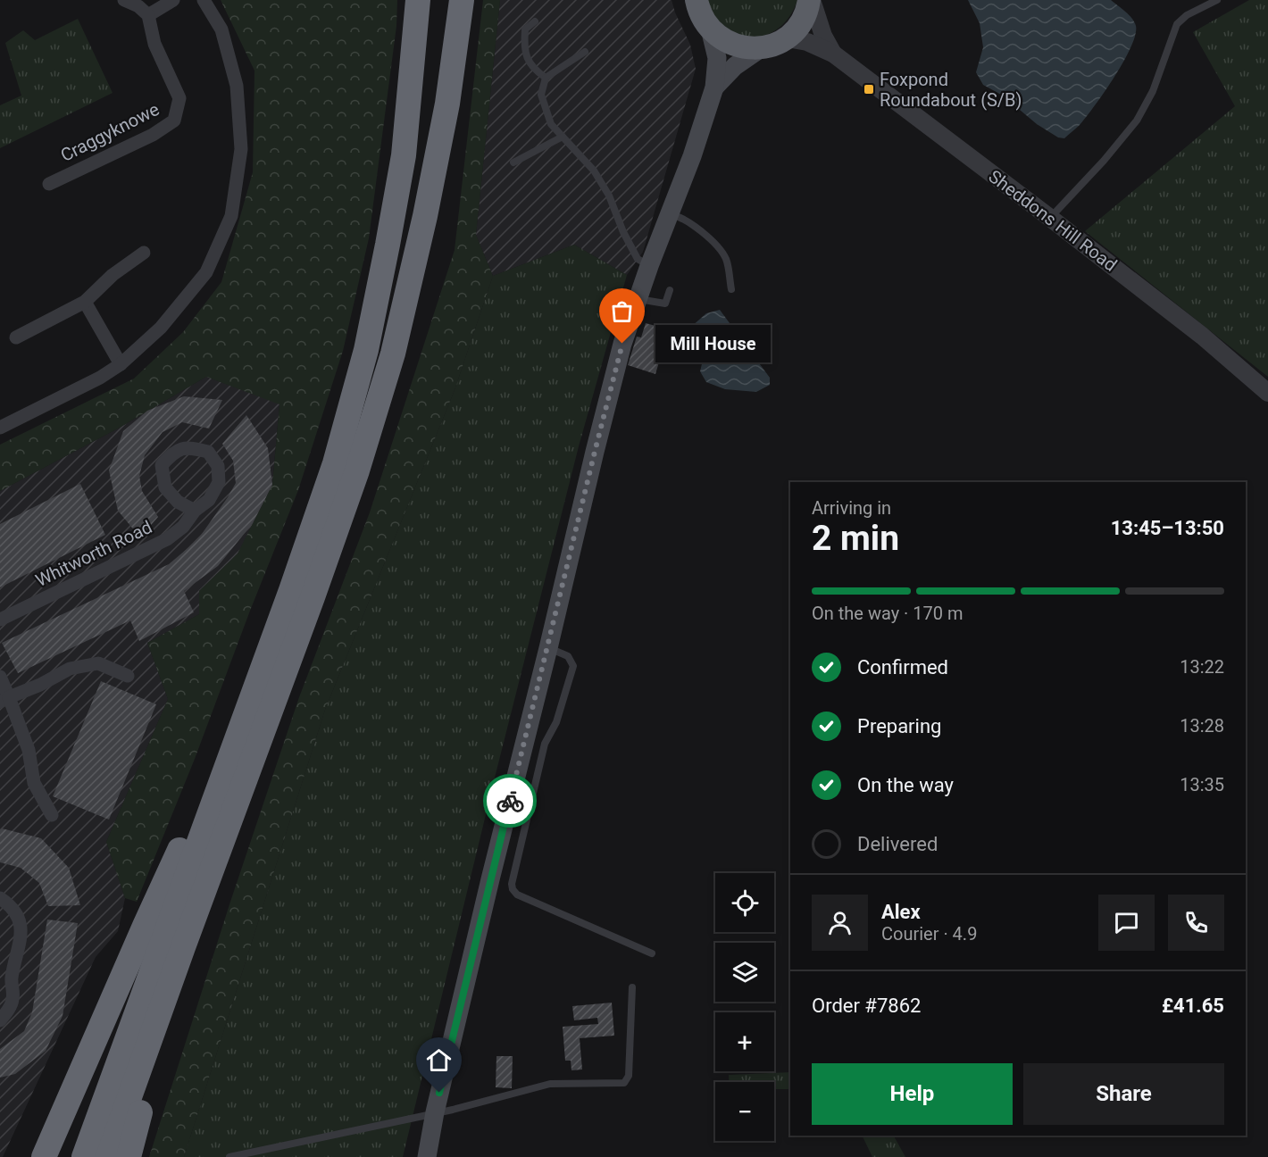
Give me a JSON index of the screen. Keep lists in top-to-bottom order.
{
  "streets": {
    "street": ["Craggyknowe", "Sheddons Hill Road", "Whitworth Road"]
  },
  "places": {
    "transit": ["Foxpond Roundabout (S/B)"],
    "other": ["Mill House"]
  },
  "page": {
    "bubble": "Mill House",
    "heading": ["2 min", "Arriving in", "13:45–13:50"],
    "panel": [
      "Alex",
      "Courier · 4.9",
      "Order #7862",
      "£41.65"
    ],
    "bar": "On the way · 170 m",
    "list": [
      ["Confirmed", "13:22"],
      ["Preparing", "13:28"],
      ["On the way", "13:35"],
      "Delivered"
    ],
    "map_buttons": ["+", "−"],
    "buttons": ["Help", "Share"]
  }
}
